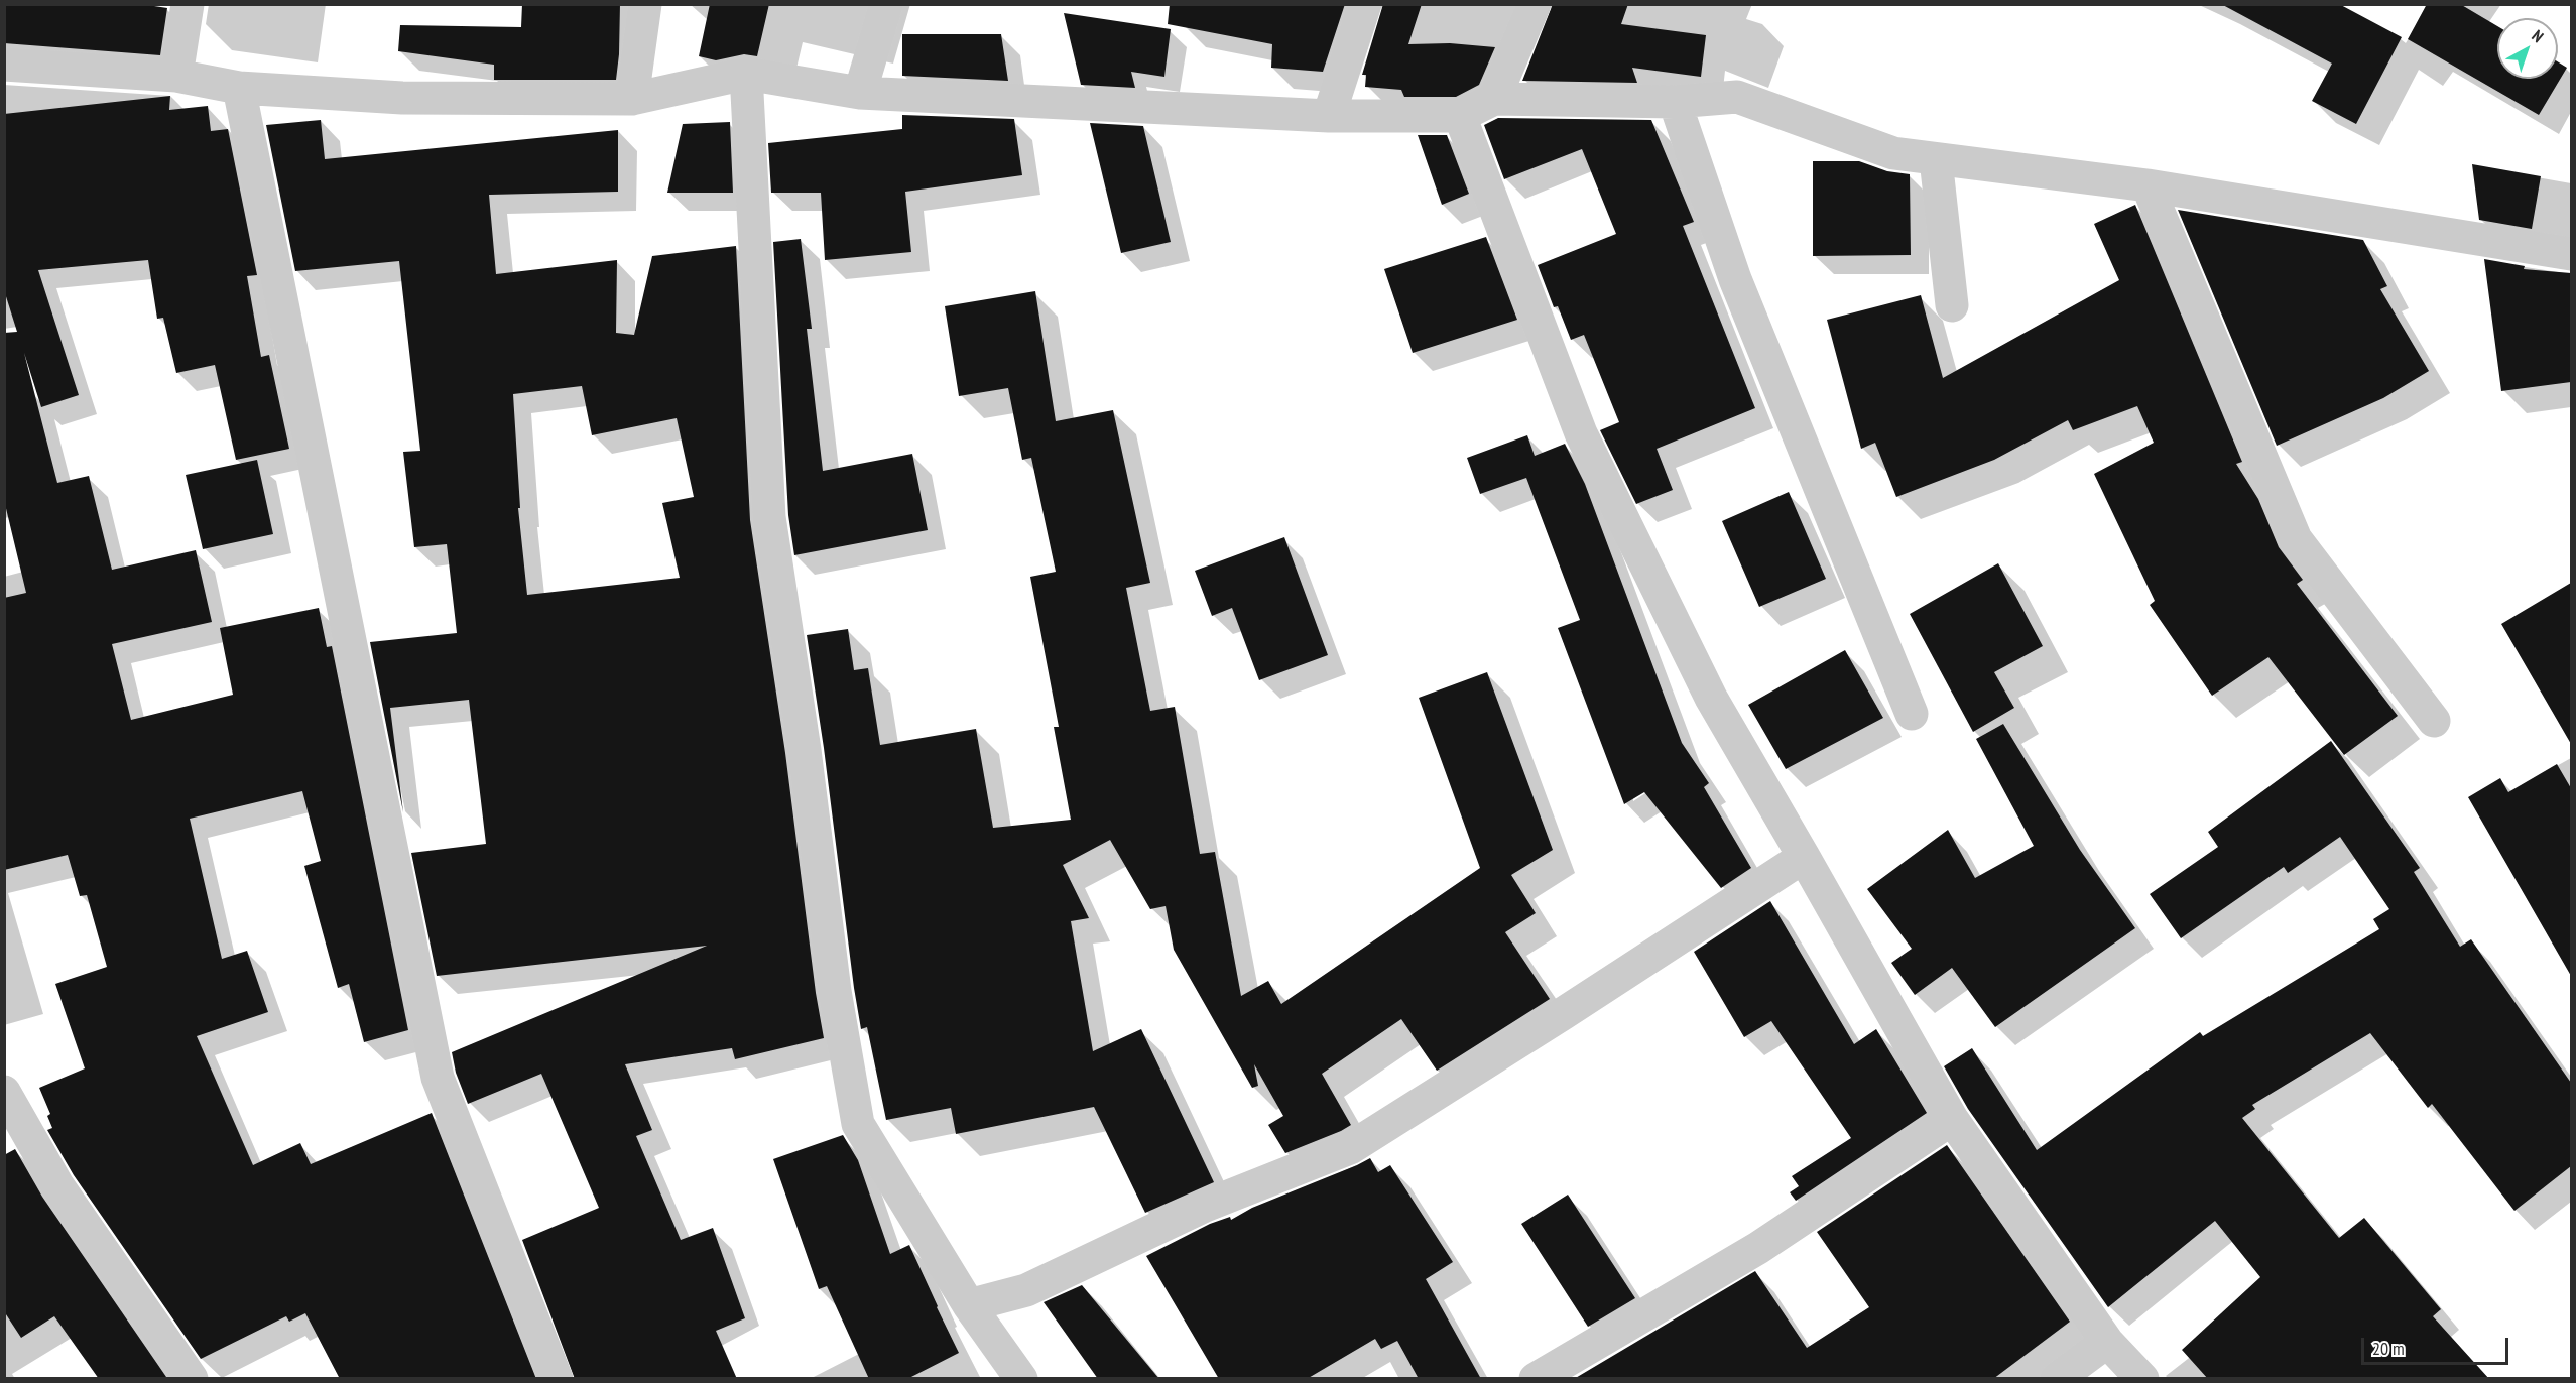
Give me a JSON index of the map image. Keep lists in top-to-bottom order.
{
  "scale_bar": "20 m",
  "north": "top right"
}
